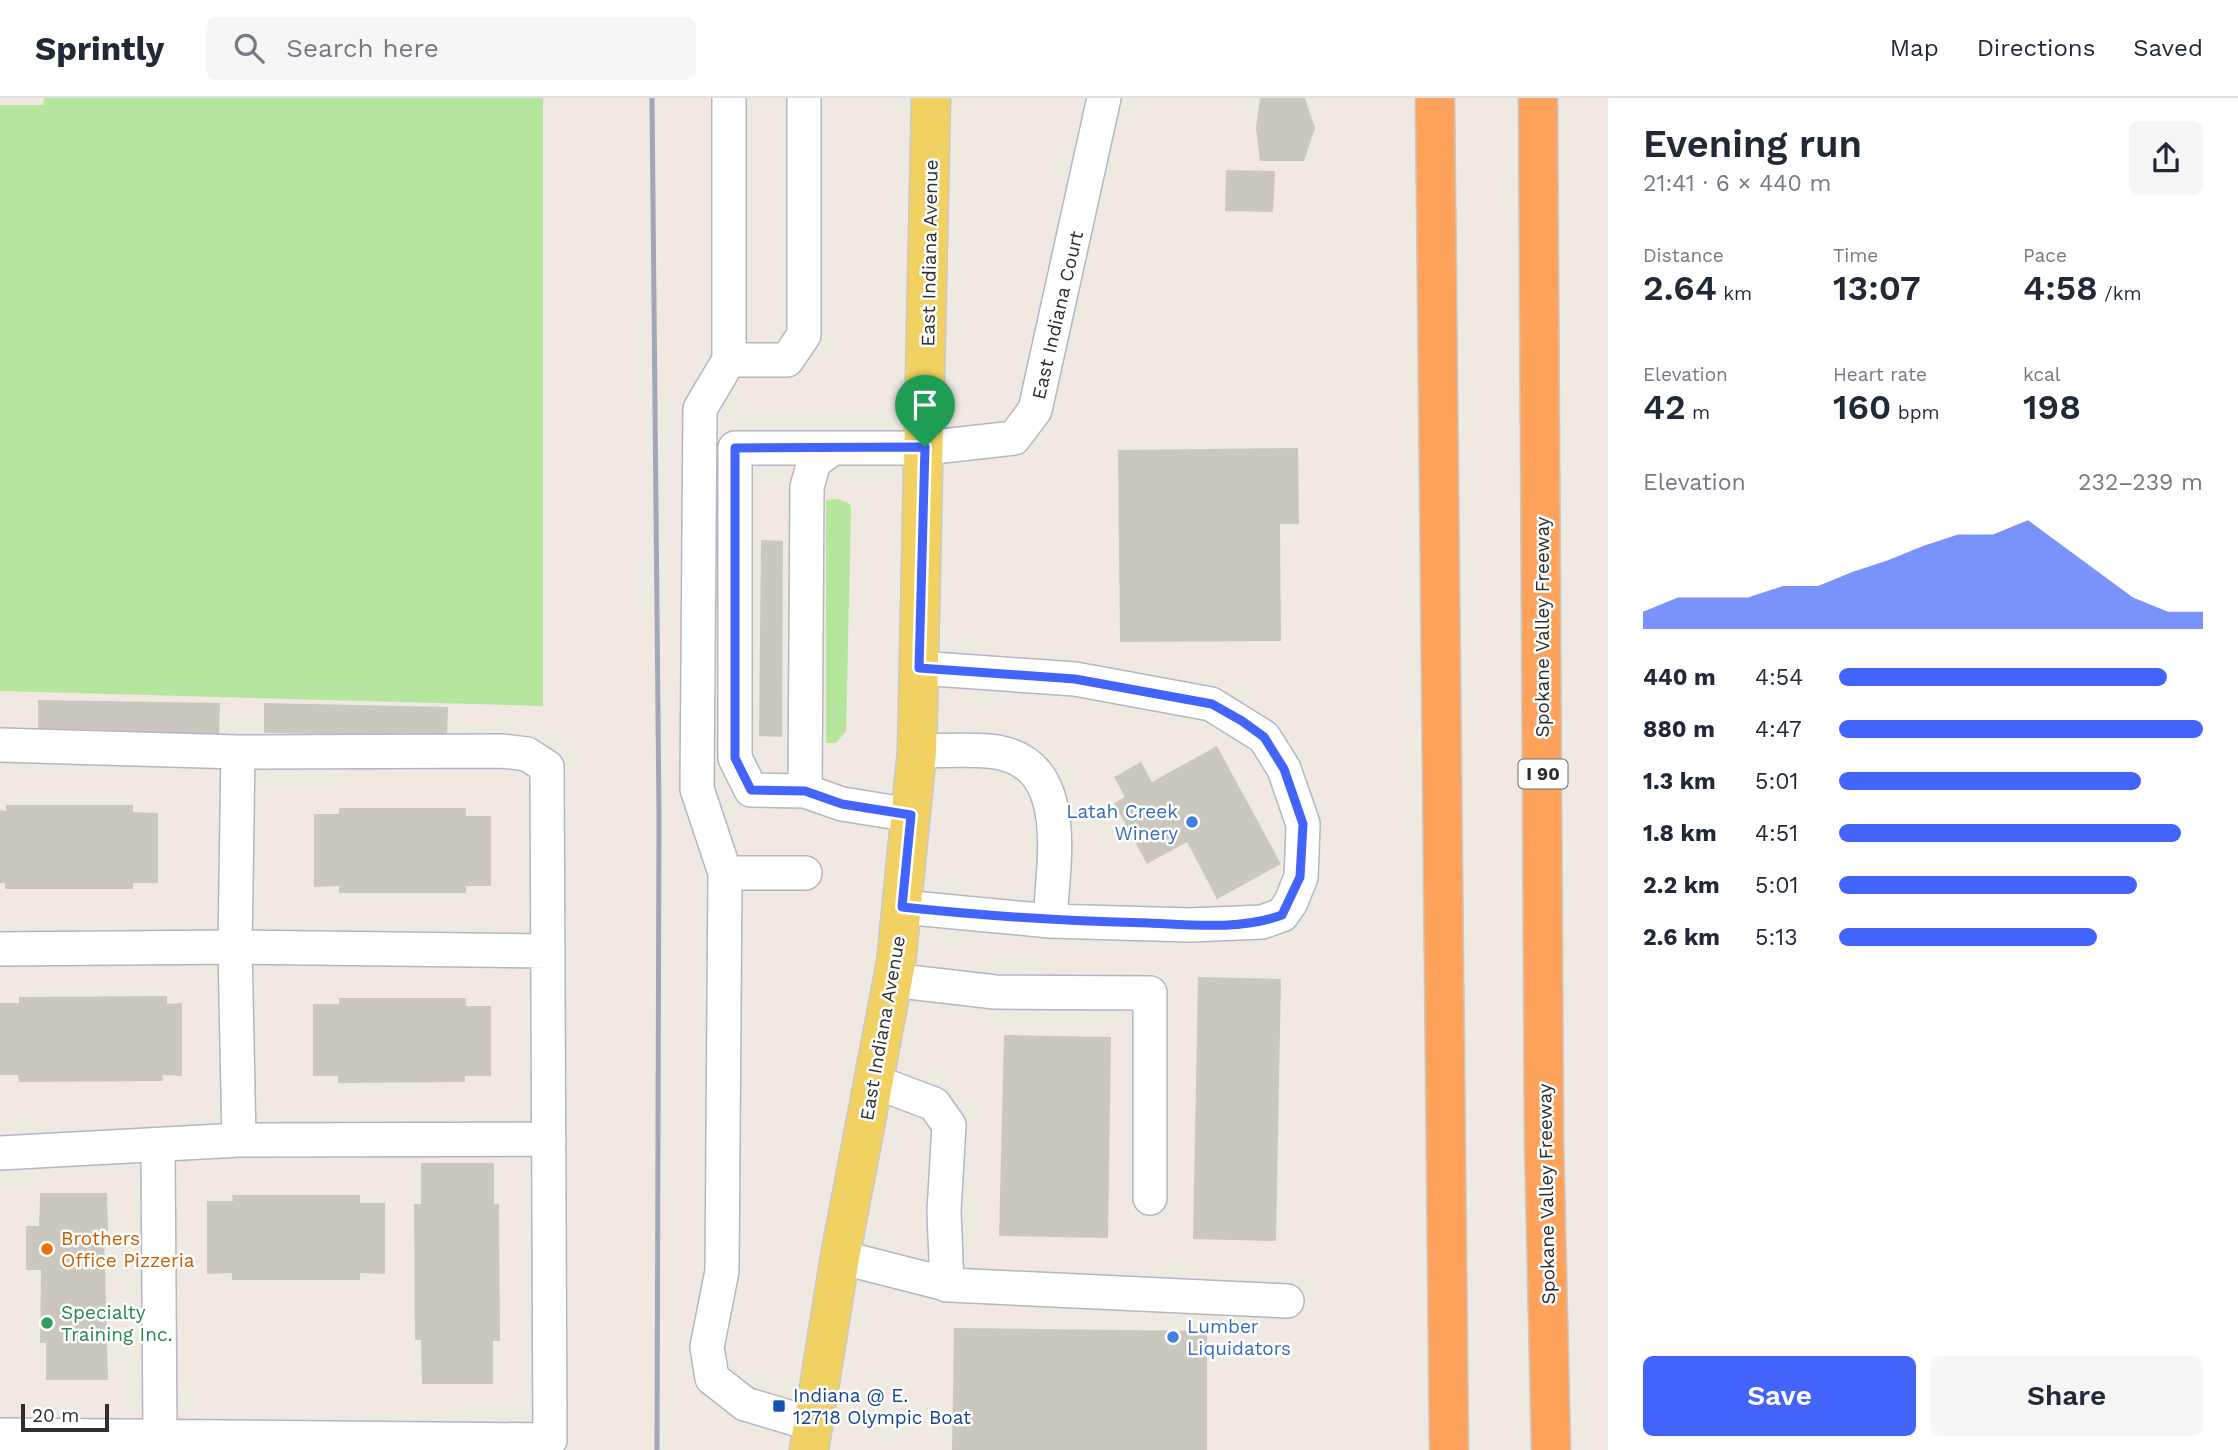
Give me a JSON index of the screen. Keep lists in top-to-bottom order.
{
  "streets": {
    "highway": ["Spokane Valley Freeway", "I 90"],
    "main road": ["East Indiana Avenue"],
    "lane": ["East Indiana Court"]
  },
  "crossings": [
    ["East Indiana Avenue", "East Indiana Court"]
  ],
  "places": {
    "other": [
      "Latah Creek Winery",
      "Brothers Office Pizzeria",
      "Specialty Training Inc.",
      "Lumber Liquidators"
    ],
    "transit": ["Indiana @ E. 12718 Olympic Boat"]
  },
  "scale_bar": "20 m",
  "page": {
    "header": "Sprintly",
    "search": "Search here",
    "nav": ["Map", "Directions", "Saved"],
    "heading": ["Evening run", "21:41 · 6 × 440 m"],
    "stats": [
      ["Distance", "2.64 km"],
      ["Time", "13:07"],
      ["Pace", "4:58 /km"],
      ["Elevation", "42 m"],
      ["Heart rate", "160 bpm"],
      ["kcal", "198"]
    ],
    "chart": ["Elevation", "232–239 m"],
    "list": [
      {
        "name": "440 m",
        "note": "4:54"
      },
      {
        "name": "880 m",
        "note": "4:47"
      },
      {
        "name": "1.3 km",
        "note": "5:01"
      },
      {
        "name": "1.8 km",
        "note": "4:51"
      },
      {
        "name": "2.2 km",
        "note": "5:01"
      },
      {
        "name": "2.6 km",
        "note": "5:13"
      }
    ],
    "buttons": ["Save", "Share"],
    "scale": "20 m"
  }
}
